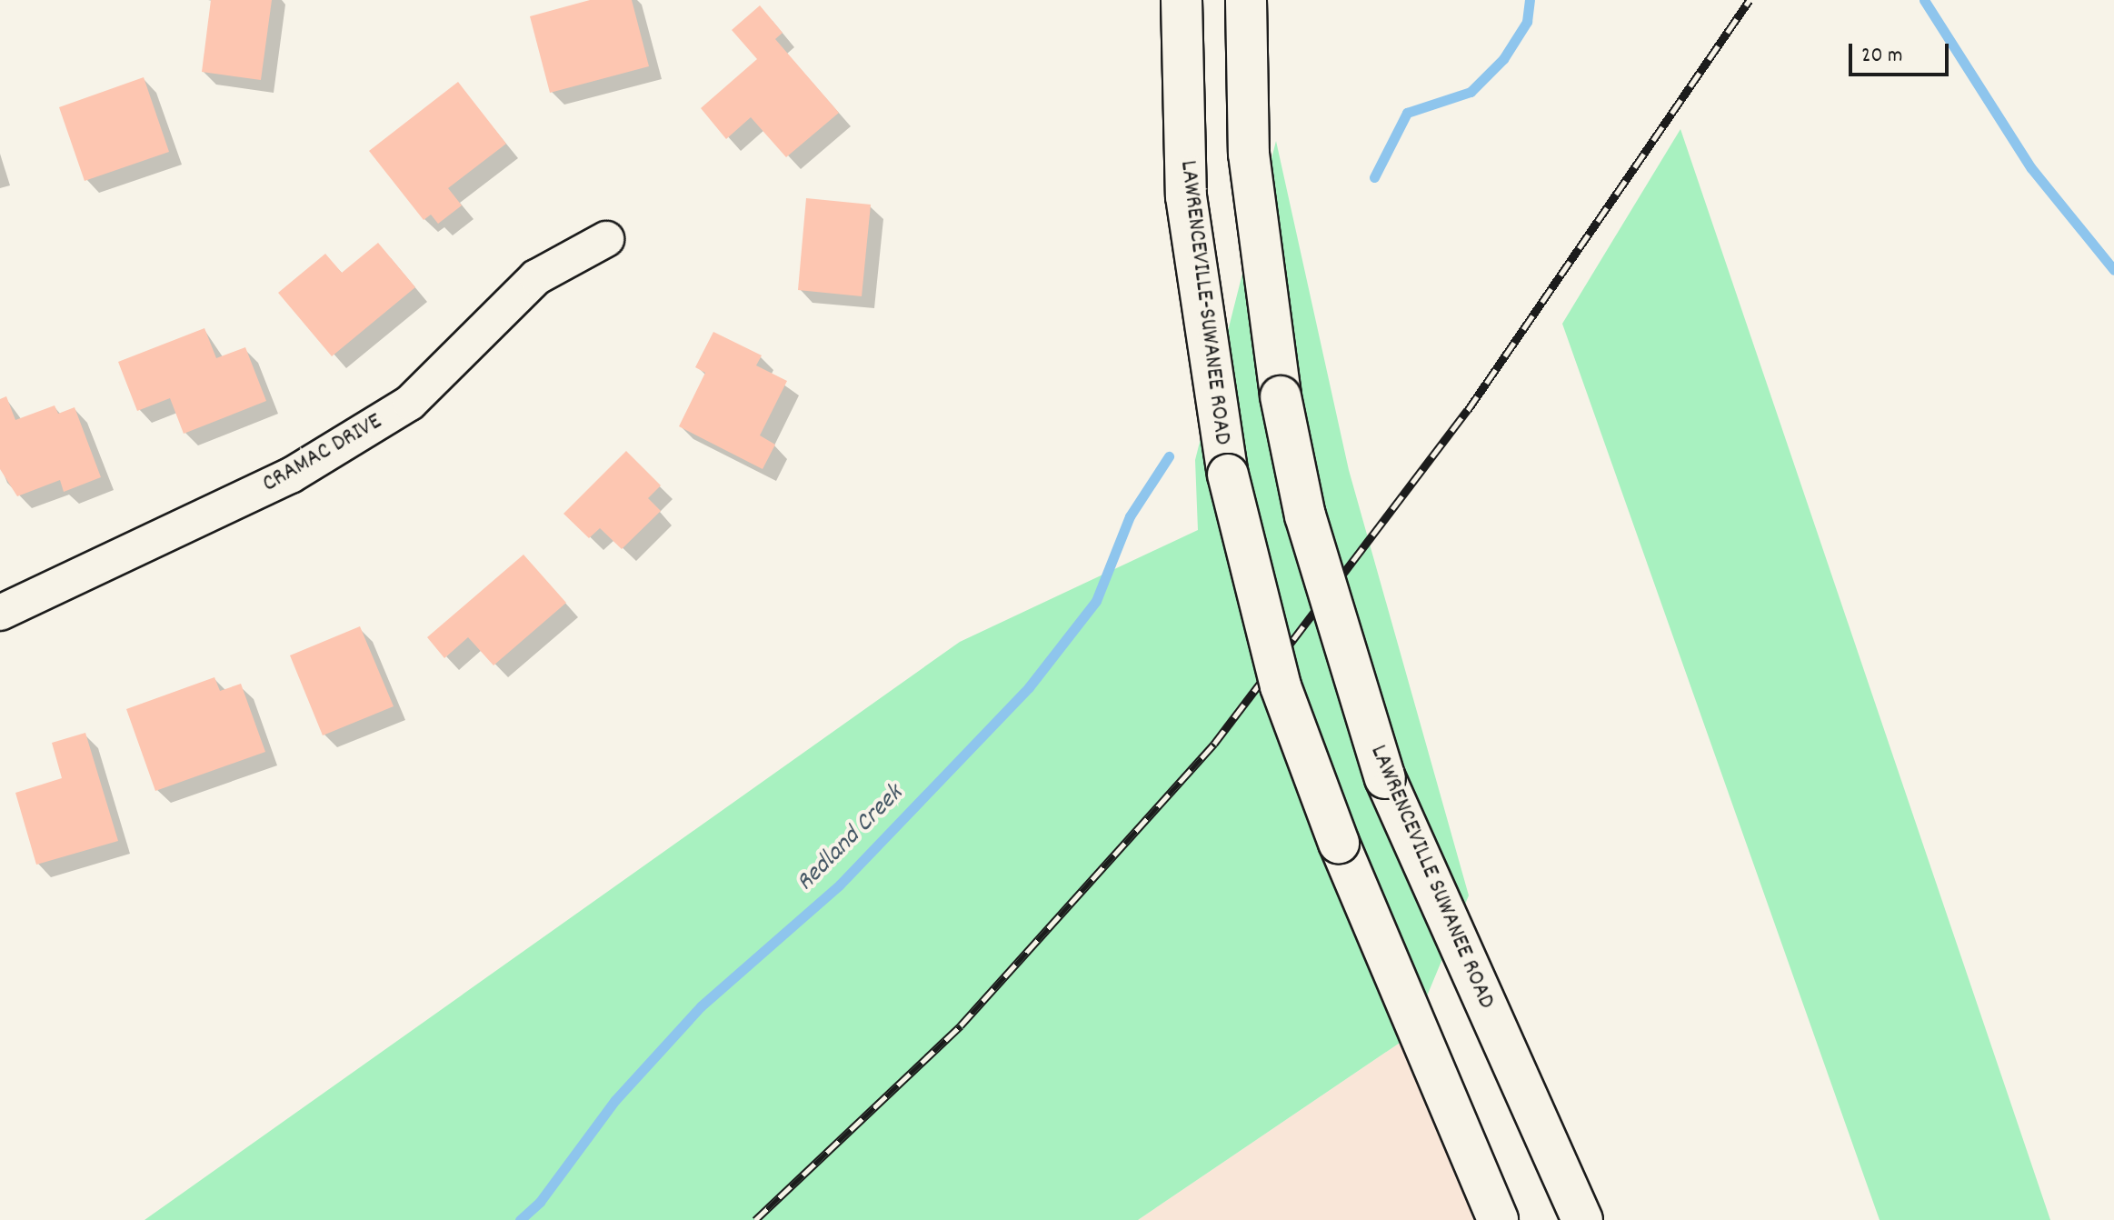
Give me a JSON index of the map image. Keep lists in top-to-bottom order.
{
  "streets": {
    "main road": ["LAWRENCEVILLE-SUWANEE ROAD", "LAWRENCEVILLE SUWANEE ROAD"],
    "street": ["CRAMAC DRIVE"]
  },
  "water": ["Redland Creek"],
  "scale_bar": "20 m"
}
